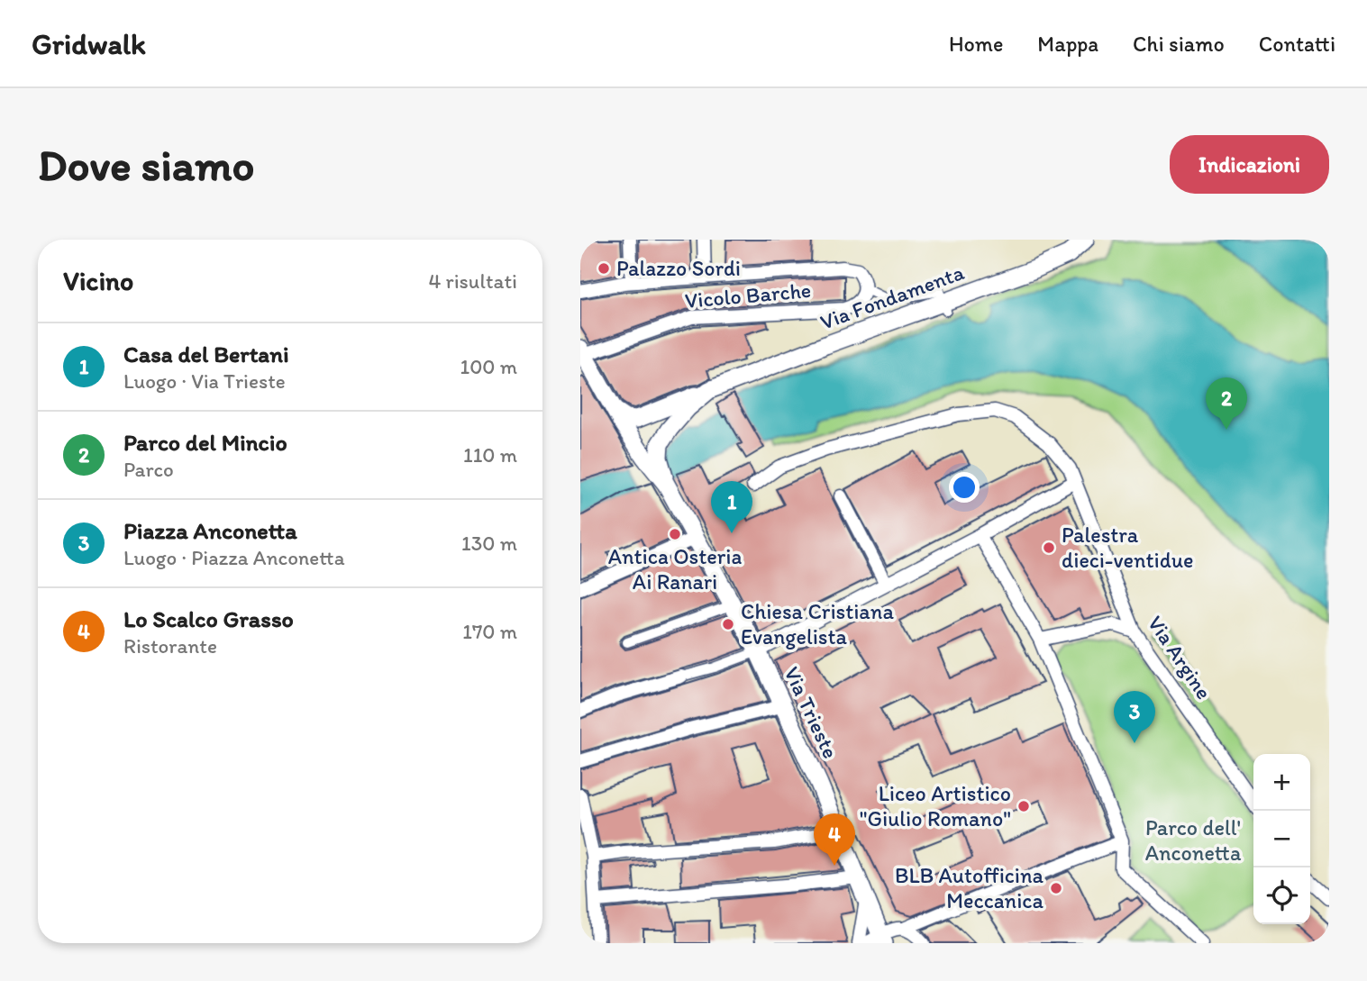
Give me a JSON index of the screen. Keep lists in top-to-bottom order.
{
  "streets": {
    "main road": ["Via Fondamenta", "Via Trieste"],
    "street": ["Vicolo Barche", "Via Argine"]
  },
  "crossings": [
    ["Vicolo Barche", "Via Trieste"],
    ["Via Fondamenta", "Via Trieste"]
  ],
  "parks": ["Parco dell' Anconetta"],
  "places": [
    "Palazzo Sordi",
    "Antica Osteria Ai Ranari",
    "Palestra dieci-ventidue",
    "Chiesa Cristiana Evangelista",
    "Liceo Artistico \"Giulio Romano\"",
    "BLB Autofficina Meccanica"
  ],
  "page": {
    "header": "Gridwalk",
    "nav": [
      "Home",
      "Mappa",
      "Chi siamo",
      "Contatti"
    ],
    "buttons": "Indicazioni",
    "title": "Dove siamo",
    "heading": ["Vicino", "4 risultati"],
    "list": [
      {
        "mark": "1",
        "name": "Casa del Bertani",
        "note": "Luogo · Via Trieste",
        "value": "100 m"
      },
      {
        "mark": "2",
        "name": "Parco del Mincio",
        "note": "Parco",
        "value": "110 m"
      },
      {
        "mark": "3",
        "name": "Piazza Anconetta",
        "note": "Luogo · Piazza Anconetta",
        "value": "130 m"
      },
      {
        "mark": "4",
        "name": "Lo Scalco Grasso",
        "note": "Ristorante",
        "value": "170 m"
      }
    ],
    "pins": [
      "2",
      "1",
      "3",
      "4"
    ],
    "map_buttons": ["+", "−"]
  }
}
